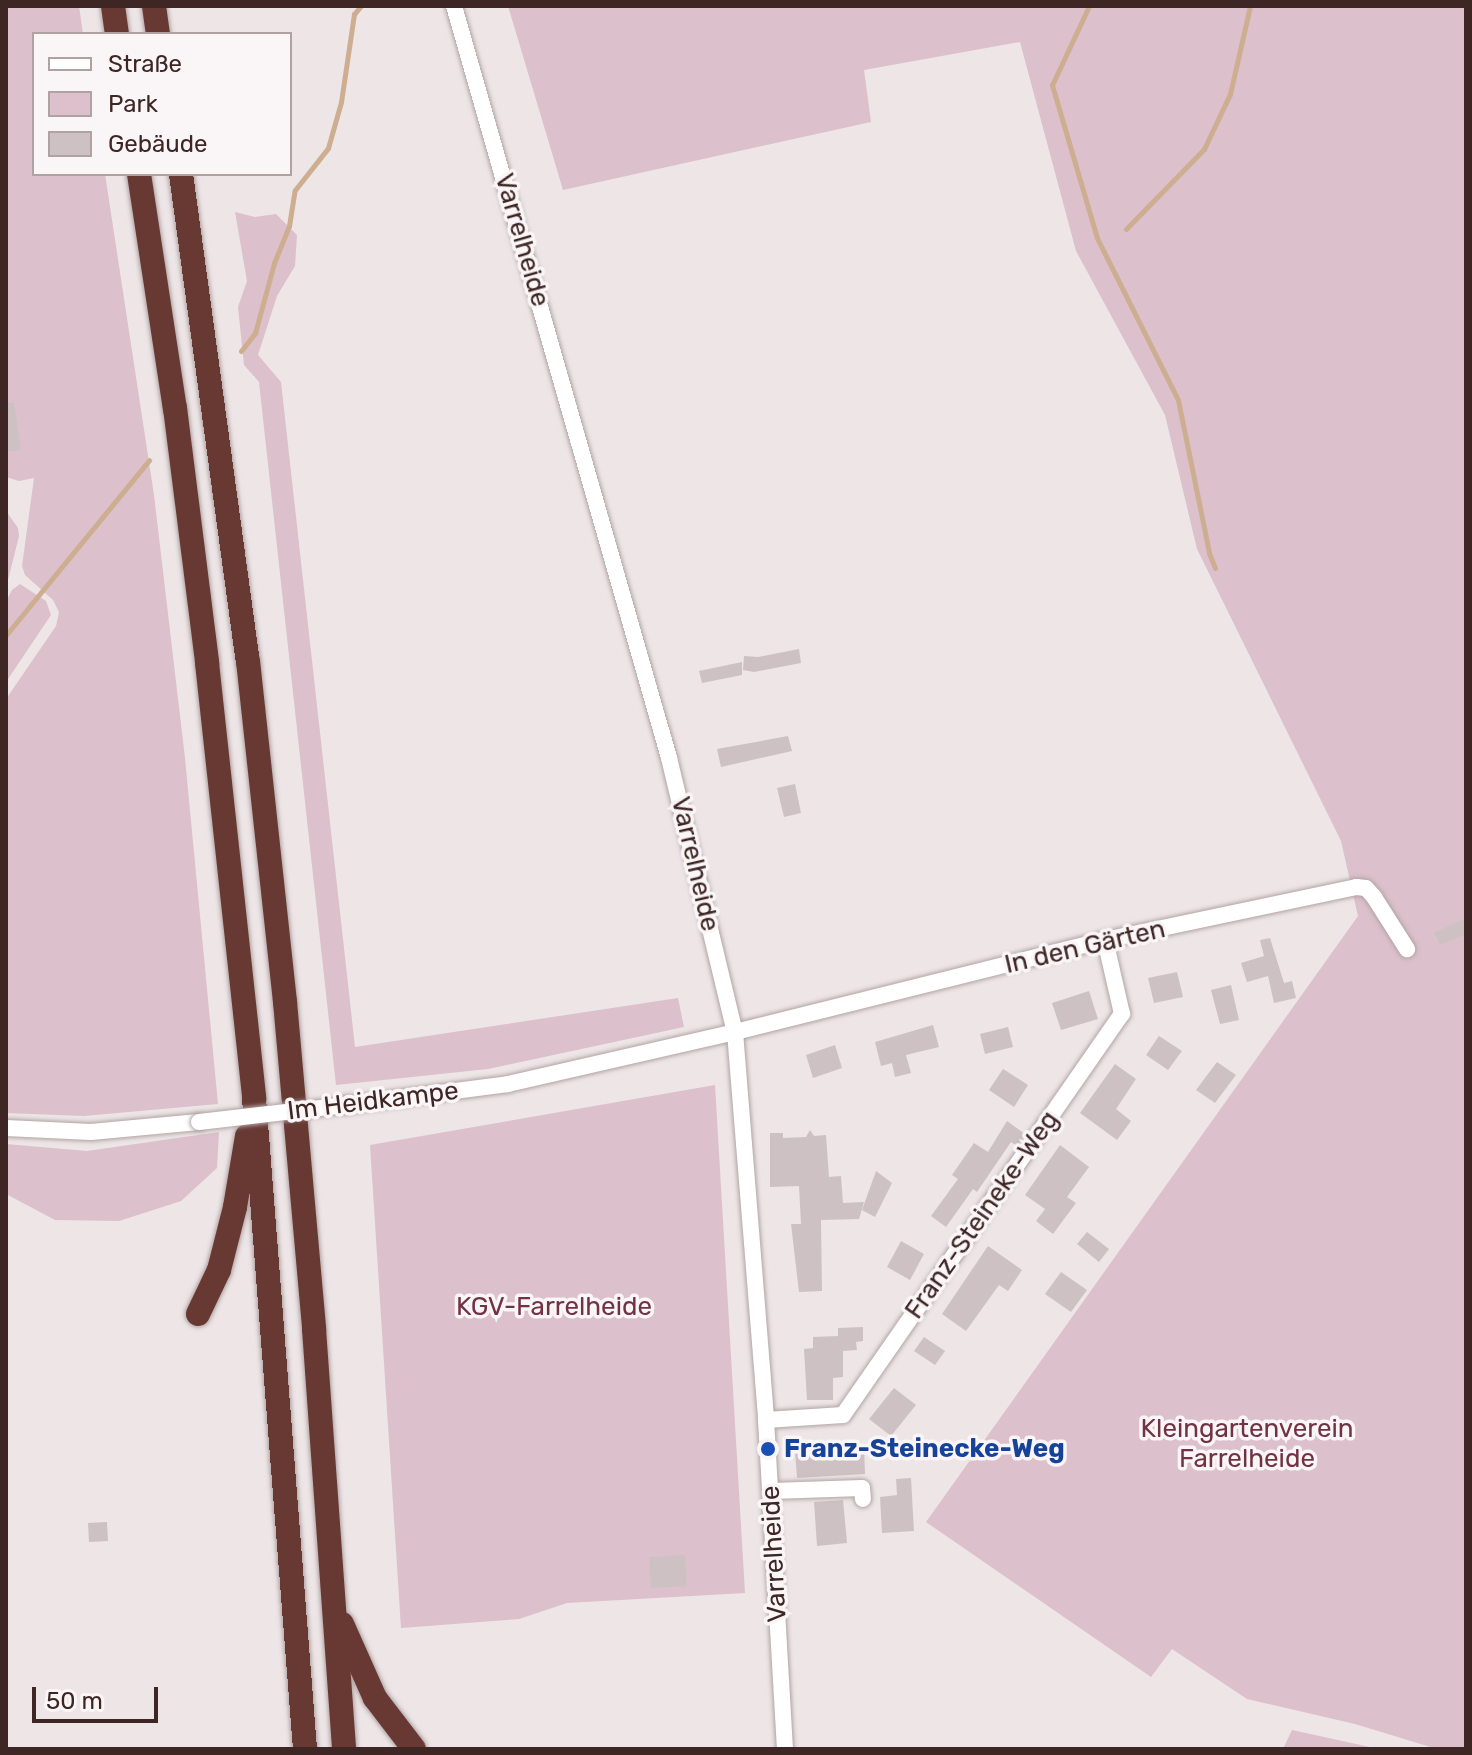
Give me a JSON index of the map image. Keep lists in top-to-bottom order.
{
  "streets": {
    "street": [
      "Varrelheide",
      "In den Gärten",
      "Im Heidkampe",
      "Franz-Steineke-Weg"
    ]
  },
  "crossings": [
    ["Varrelheide", "In den Gärten"],
    ["Varrelheide", "Im Heidkampe"],
    ["Varrelheide", "Franz-Steineke-Weg"],
    ["In den Gärten", "Im Heidkampe"],
    ["In den Gärten", "Franz-Steineke-Weg"]
  ],
  "parks": ["KGV-Farrelheide", "Kleingartenverein Farrelheide"],
  "places": ["Franz-Steinecke-Weg"],
  "legend": ["Straße", "Park", "Gebäude"],
  "scale_bar": "50 m"
}
